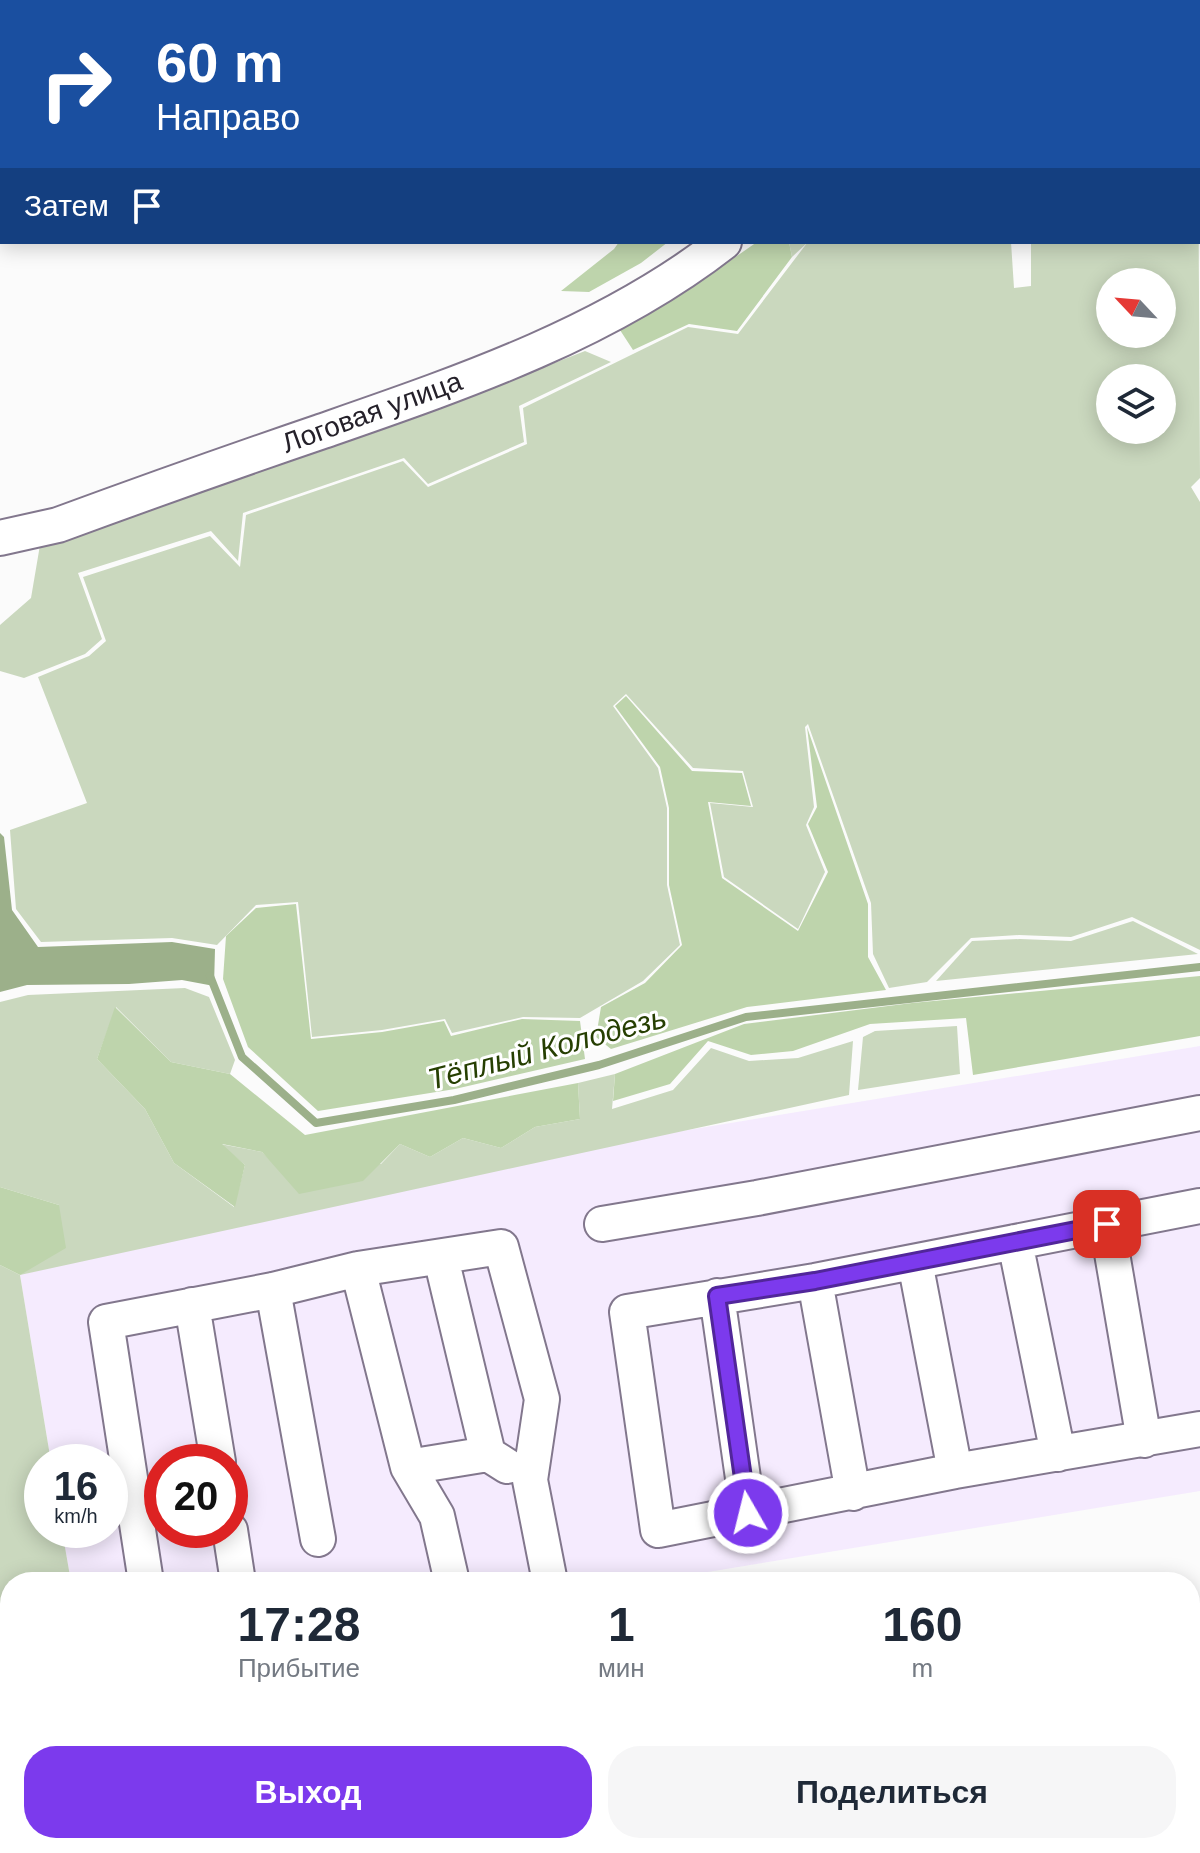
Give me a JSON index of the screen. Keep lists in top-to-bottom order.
{
  "streets": {
    "street": ["Логовая улица"]
  },
  "water": ["Тёплый Колодезь"],
  "north": "top left",
  "page": {
    "turn": ["60 m", "Направо"],
    "then": "Затем",
    "speed": "16 km/h",
    "limit": "20",
    "eta": [
      "17:28",
      "Прибытие",
      "1",
      "мин",
      "160",
      "m"
    ],
    "buttons": ["Выход", "Поделиться"]
  }
}
